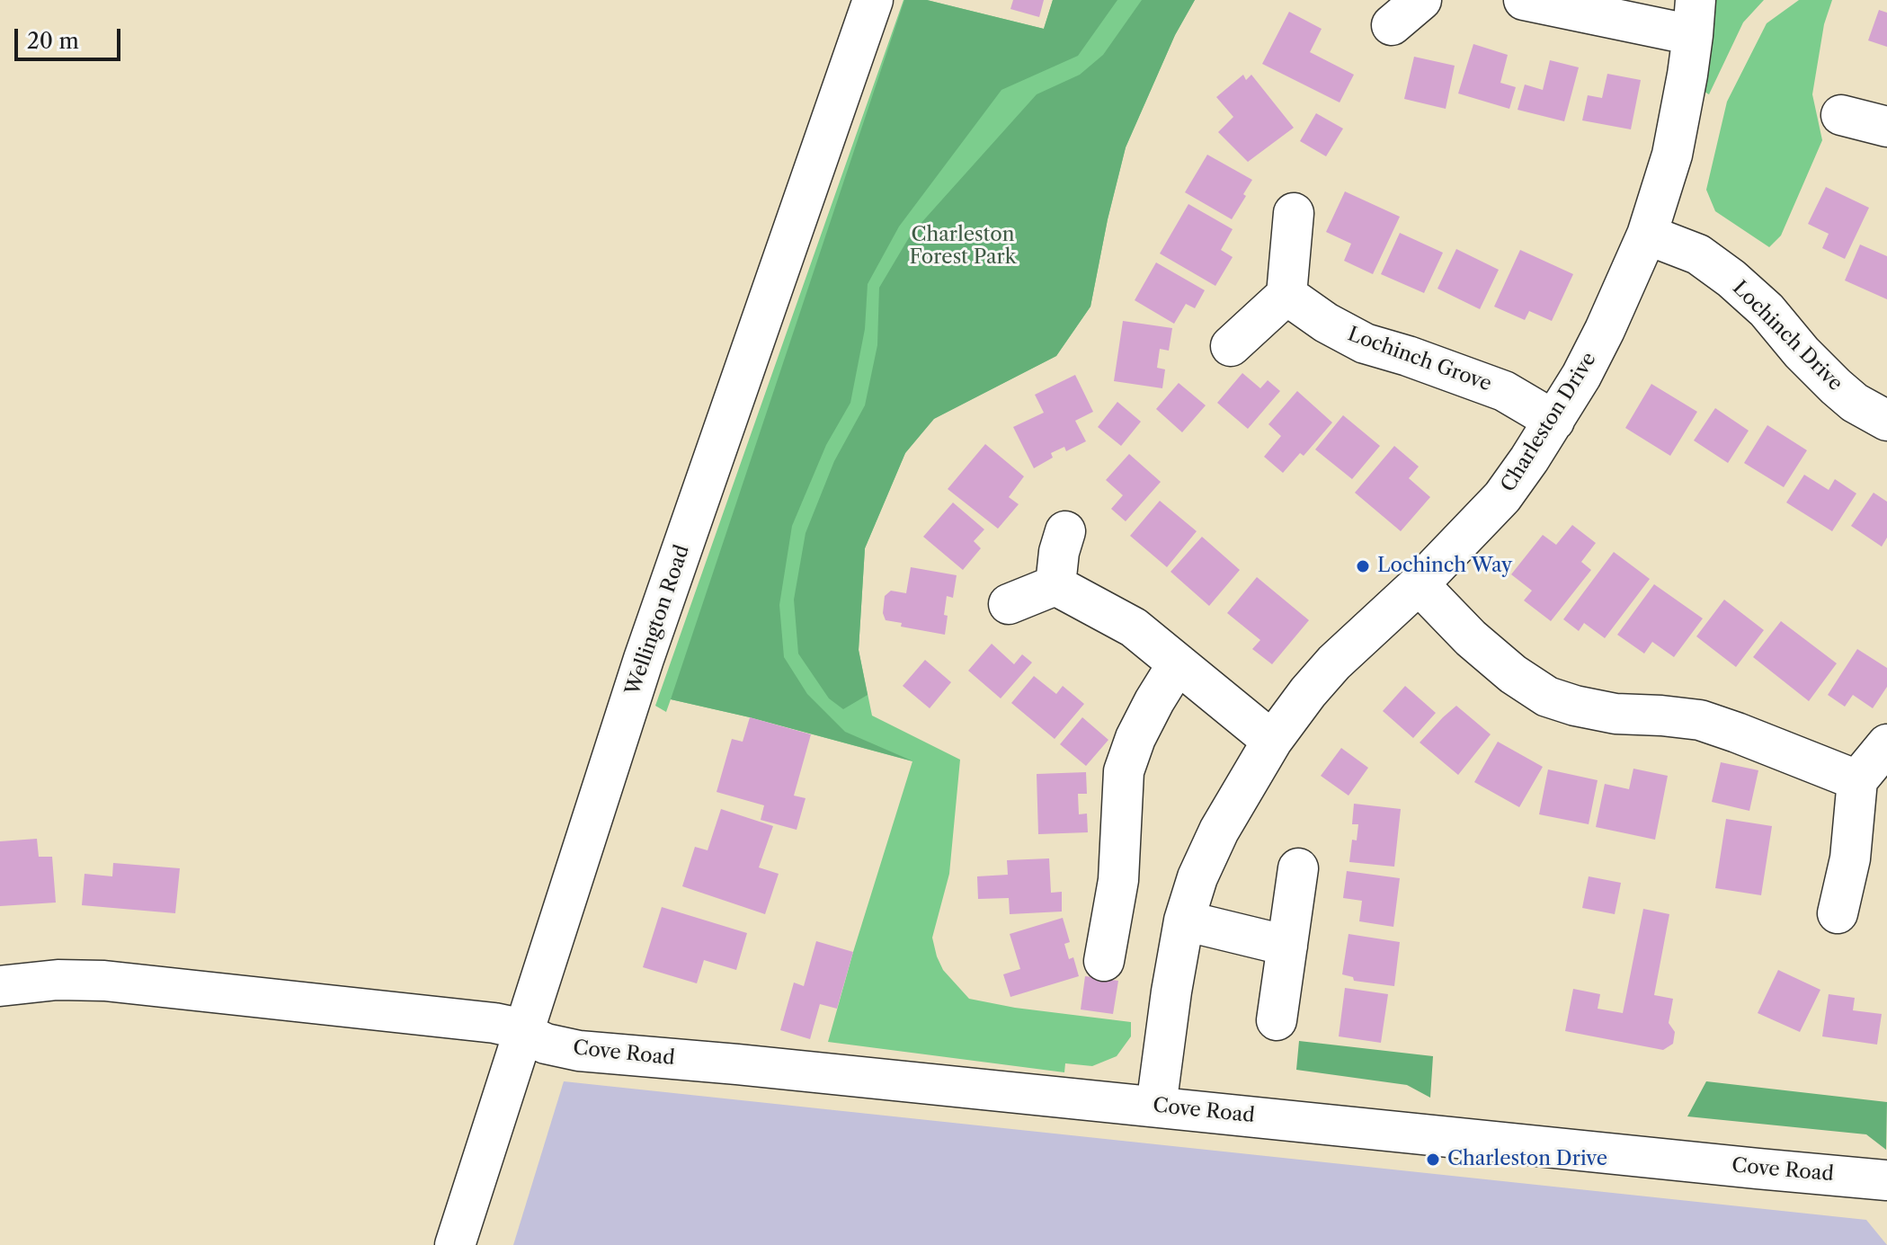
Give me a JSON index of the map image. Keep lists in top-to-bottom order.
{
  "streets": {
    "street": [
      "Lochinch Drive",
      "Lochinch Grove",
      "Charleston Drive",
      "Wellington Road",
      "Cove Road"
    ]
  },
  "crossings": [
    ["Lochinch Drive", "Charleston Drive"],
    ["Lochinch Grove", "Charleston Drive"],
    ["Charleston Drive", "Cove Road"],
    ["Wellington Road", "Cove Road"]
  ],
  "parks": ["Charleston Forest Park"],
  "places": ["Lochinch Way", "Charleston Drive"],
  "scale_bar": "20 m"
}
